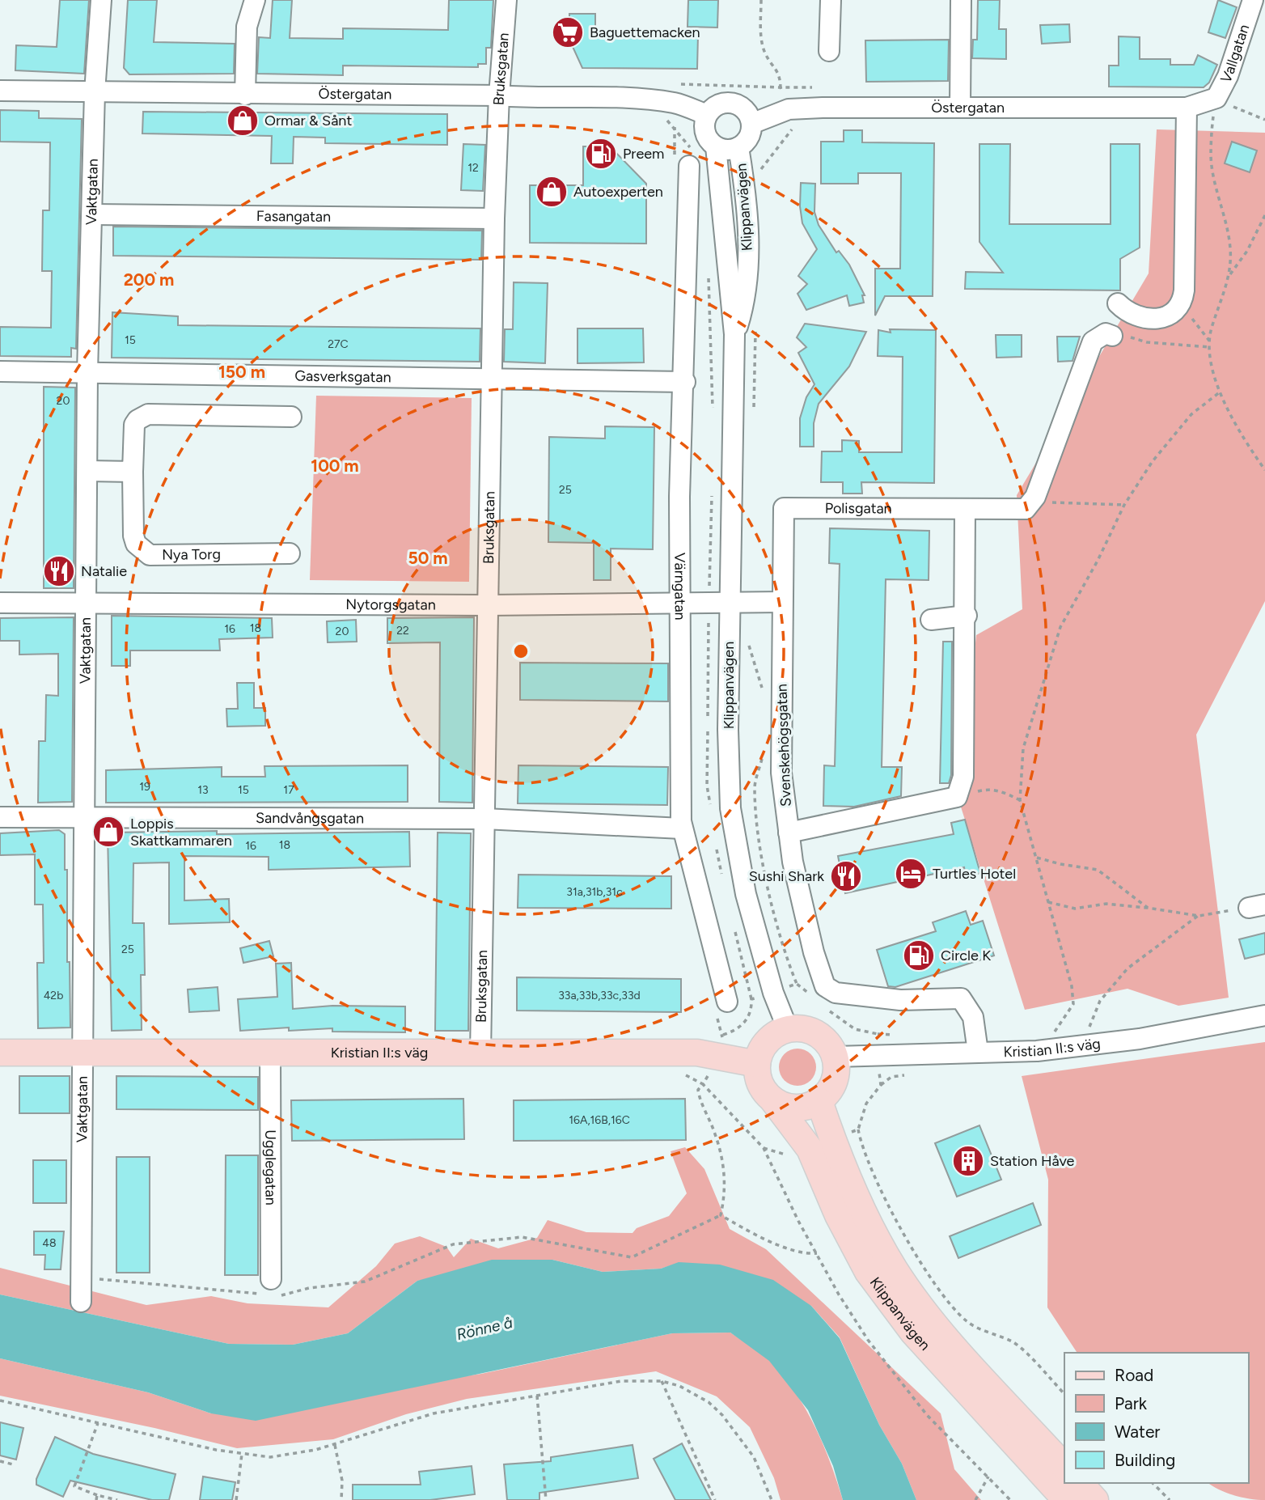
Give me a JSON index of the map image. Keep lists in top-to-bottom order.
{
  "streets": {
    "main road": ["Klippanvägen", "Kristian II:s väg"],
    "street": [
      "Vallgatan",
      "Bruksgatan",
      "Östergatan",
      "Vaktgatan",
      "Fasangatan",
      "Gasverksgatan",
      "Polisgatan",
      "Nya Torg",
      "Värngatan",
      "Nytorgsgatan",
      "Svenskehögsgatan",
      "Sandvångsgatan",
      "Ugglegatan"
    ]
  },
  "crossings": [
    ["Vallgatan", "Östergatan"],
    ["Bruksgatan", "Östergatan"],
    ["Bruksgatan", "Fasangatan"],
    ["Bruksgatan", "Gasverksgatan"],
    ["Bruksgatan", "Nytorgsgatan"],
    ["Bruksgatan", "Sandvångsgatan"],
    ["Bruksgatan", "Kristian II:s väg"],
    ["Östergatan", "Vaktgatan"],
    ["Östergatan", "Klippanvägen"],
    ["Vaktgatan", "Fasangatan"],
    ["Vaktgatan", "Gasverksgatan"],
    ["Vaktgatan", "Nytorgsgatan"],
    ["Vaktgatan", "Sandvångsgatan"],
    ["Vaktgatan", "Kristian II:s väg"],
    ["Klippanvägen", "Nytorgsgatan"],
    ["Klippanvägen", "Kristian II:s väg"],
    ["Gasverksgatan", "Värngatan"],
    ["Polisgatan", "Nytorgsgatan"],
    ["Polisgatan", "Svenskehögsgatan"],
    ["Värngatan", "Nytorgsgatan"],
    ["Värngatan", "Sandvångsgatan"],
    ["Nytorgsgatan", "Svenskehögsgatan"],
    ["Svenskehögsgatan", "Kristian II:s väg"],
    ["Kristian II:s väg", "Ugglegatan"]
  ],
  "water": ["Rönne å"],
  "places": {
    "supermarket": ["Baguettemacken"],
    "shop": ["Ormar & Sånt", "Autoexperten", "Loppis Skattkammaren"],
    "fuel station": ["Preem", "Circle K"],
    "restaurant": ["Natalie", "Sushi Shark"],
    "hotel": ["Turtles Hotel"],
    "building": ["Station Håve"]
  },
  "house_numbers": [
    "12",
    "15",
    "27C",
    "20",
    "25",
    "18",
    "16",
    "22",
    "20",
    "19",
    "13",
    "15",
    "17",
    "18",
    "16",
    "31a,31b,31c",
    "25",
    "42b",
    "33a,33b,33c,33d",
    "16A,16B,16C",
    "48"
  ],
  "legend": [
    "Road",
    "Park",
    "Water",
    "Building"
  ],
  "rings": [
    "200 m",
    "150 m",
    "100 m",
    "50 m"
  ]
}
